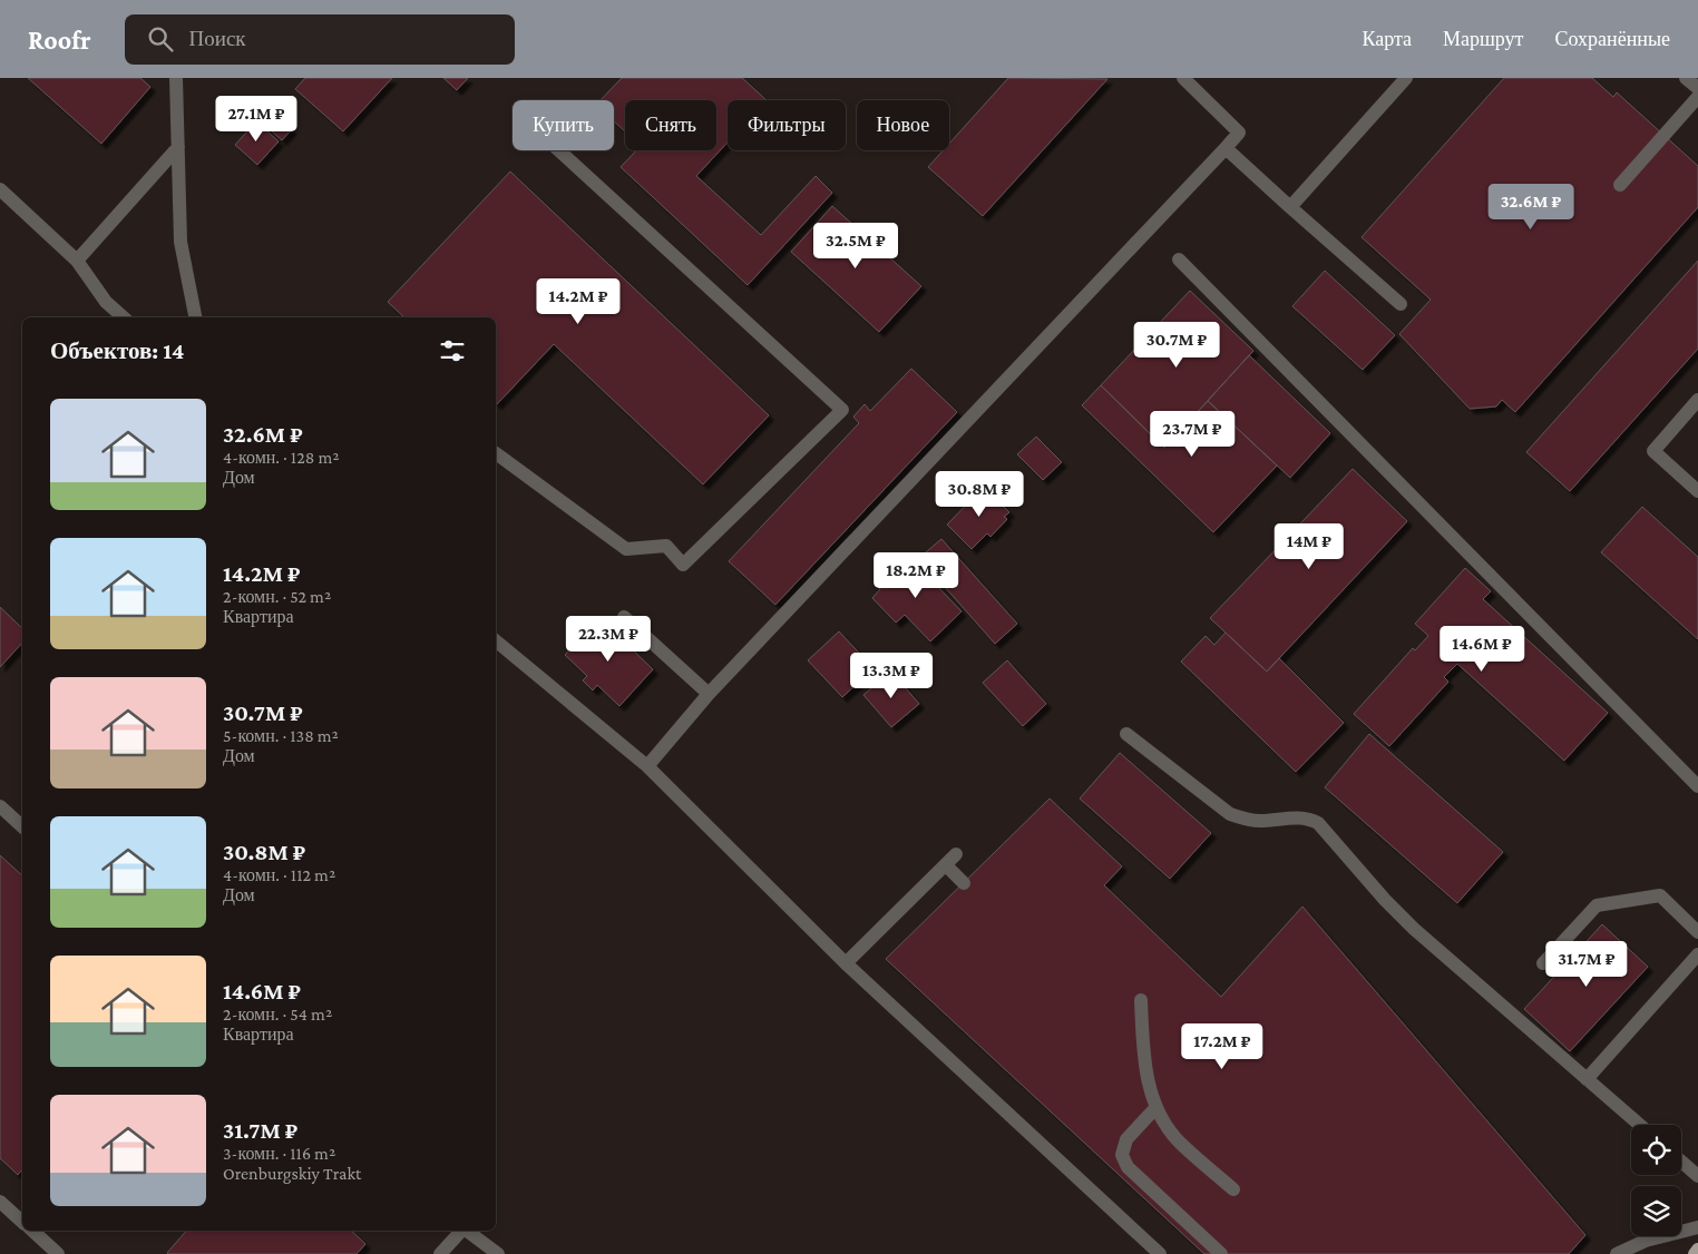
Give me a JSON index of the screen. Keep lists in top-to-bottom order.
{
  "page": {
    "header": "Roofr",
    "search": "Поиск",
    "nav": ["Карта", "Маршрут", "Сохранённые"],
    "price": [
      "27.1M ₽",
      "32.6M ₽",
      "32.5M ₽",
      "14.2M ₽",
      "30.7M ₽",
      "23.7M ₽",
      "30.8M ₽",
      "14M ₽",
      "18.2M ₽",
      "22.3M ₽",
      "14.6M ₽",
      "13.3M ₽",
      "31.7M ₽",
      "17.2M ₽"
    ],
    "chip": [
      "Купить",
      "Снять",
      "Фильтры",
      "Новое"
    ],
    "heading": "Объектов: 14",
    "list": [
      {
        "name": "32.6M ₽",
        "note": "4-комн. · 128 m² · Дом"
      },
      {
        "name": "14.2M ₽",
        "note": "2-комн. · 52 m² · Квартира"
      },
      {
        "name": "30.7M ₽",
        "note": "5-комн. · 138 m² · Дом"
      },
      {
        "name": "30.8M ₽",
        "note": "4-комн. · 112 m² · Дом"
      },
      {
        "name": "14.6M ₽",
        "note": "2-комн. · 54 m² · Квартира"
      },
      {
        "name": "31.7M ₽",
        "note": "3-комн. · 116 m² · Orenburgskiy Trakt"
      }
    ]
  }
}
